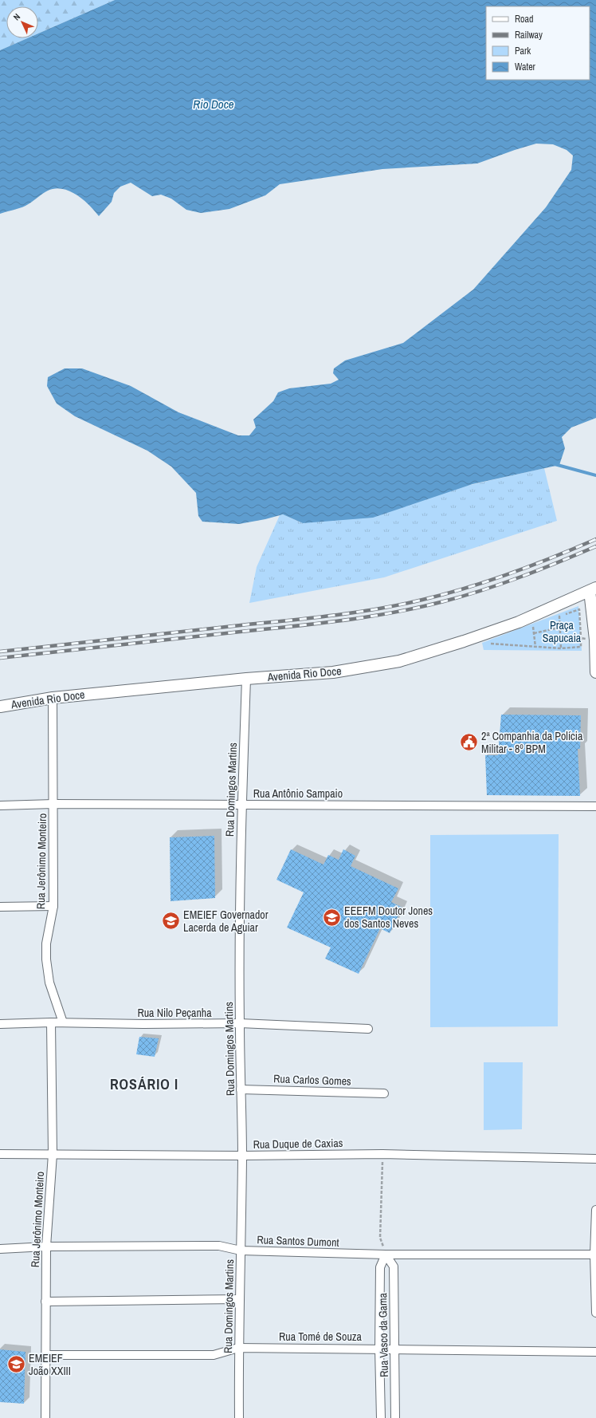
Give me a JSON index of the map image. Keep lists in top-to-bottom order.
{
  "streets": {
    "street": [
      "Avenida Rio Doce",
      "Rua Domingos Martins",
      "Rua Antônio Sampaio",
      "Rua Jerônimo Monteiro",
      "Rua Nilo Peçanha",
      "Rua Carlos Gomes",
      "Rua Duque de Caxias",
      "Rua Santos Dumont",
      "Rua Vasco da Gama",
      "Rua Tomé de Souza"
    ]
  },
  "crossings": [
    ["Avenida Rio Doce", "Rua Domingos Martins"],
    ["Avenida Rio Doce", "Rua Jerônimo Monteiro"],
    ["Rua Domingos Martins", "Rua Antônio Sampaio"],
    ["Rua Domingos Martins", "Rua Nilo Peçanha"],
    ["Rua Domingos Martins", "Rua Carlos Gomes"],
    ["Rua Domingos Martins", "Rua Duque de Caxias"],
    ["Rua Domingos Martins", "Rua Santos Dumont"],
    ["Rua Domingos Martins", "Rua Tomé de Souza"],
    ["Rua Antônio Sampaio", "Rua Jerônimo Monteiro"],
    ["Rua Jerônimo Monteiro", "Rua Nilo Peçanha"],
    ["Rua Jerônimo Monteiro", "Rua Duque de Caxias"],
    ["Rua Jerônimo Monteiro", "Rua Santos Dumont"],
    ["Rua Jerônimo Monteiro", "Rua Tomé de Souza"],
    ["Rua Santos Dumont", "Rua Vasco da Gama"],
    ["Rua Vasco da Gama", "Rua Tomé de Souza"]
  ],
  "districts": ["ROSÁRIO I"],
  "water": ["Rio Doce"],
  "parks": ["Praça Sapucaia"],
  "places": {
    "public building": ["2ª Companhia da Polícia Militar - 8º BPM"],
    "school or university": ["EEEFM Doutor Jones dos Santos Neves", "EMEIEF Governador Lacerda de Aguiar", "EMEIEF João XXIII"]
  },
  "legend": [
    "Road",
    "Railway",
    "Park",
    "Water"
  ],
  "north": "top left"
}
